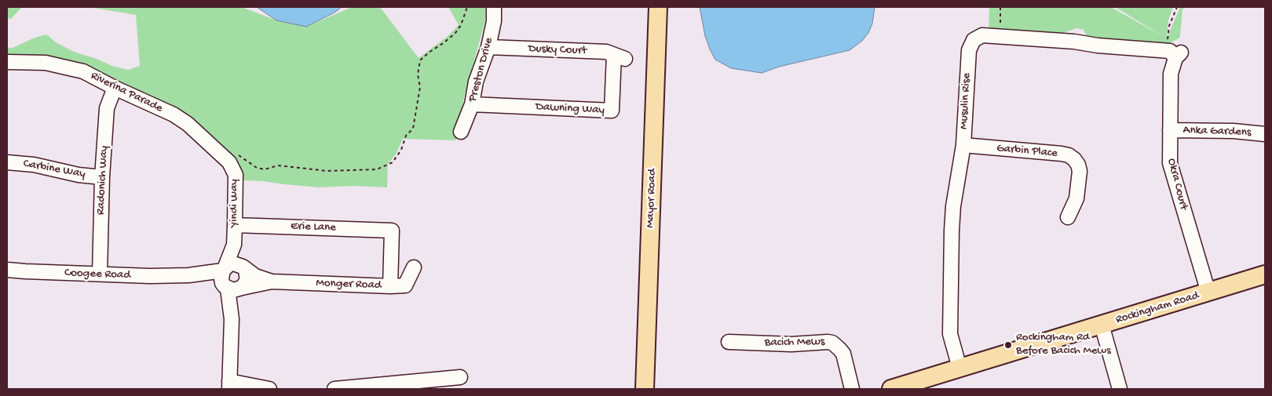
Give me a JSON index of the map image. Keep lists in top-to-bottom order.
{
  "streets": {
    "main road": ["Mayor Road", "Rockingham Road"],
    "street": [
      "Dusky Court",
      "Preston Drive",
      "Riverina Parade",
      "Musulin Rise",
      "Dawning Way",
      "Anka Gardens",
      "Garbin Place",
      "Carbine Way",
      "Radonich Way",
      "Okra Court",
      "Yindi Way",
      "Erie Lane",
      "Coogee Road",
      "Monger Road",
      "Bacich Mews"
    ]
  },
  "crossings": [
    ["Dusky Court", "Preston Drive"],
    ["Dusky Court", "Dawning Way"],
    ["Preston Drive", "Dawning Way"],
    ["Riverina Parade", "Radonich Way"],
    ["Riverina Parade", "Yindi Way"],
    ["Musulin Rise", "Garbin Place"],
    ["Musulin Rise", "Okra Court"],
    ["Musulin Rise", "Rockingham Road"],
    ["Anka Gardens", "Okra Court"],
    ["Carbine Way", "Radonich Way"],
    ["Radonich Way", "Coogee Road"],
    ["Okra Court", "Rockingham Road"],
    ["Yindi Way", "Erie Lane"],
    ["Yindi Way", "Coogee Road"],
    ["Yindi Way", "Monger Road"],
    ["Erie Lane", "Monger Road"],
    ["Coogee Road", "Monger Road"]
  ],
  "places": ["Rockingham Rd Before Bacich Mews"]
}
